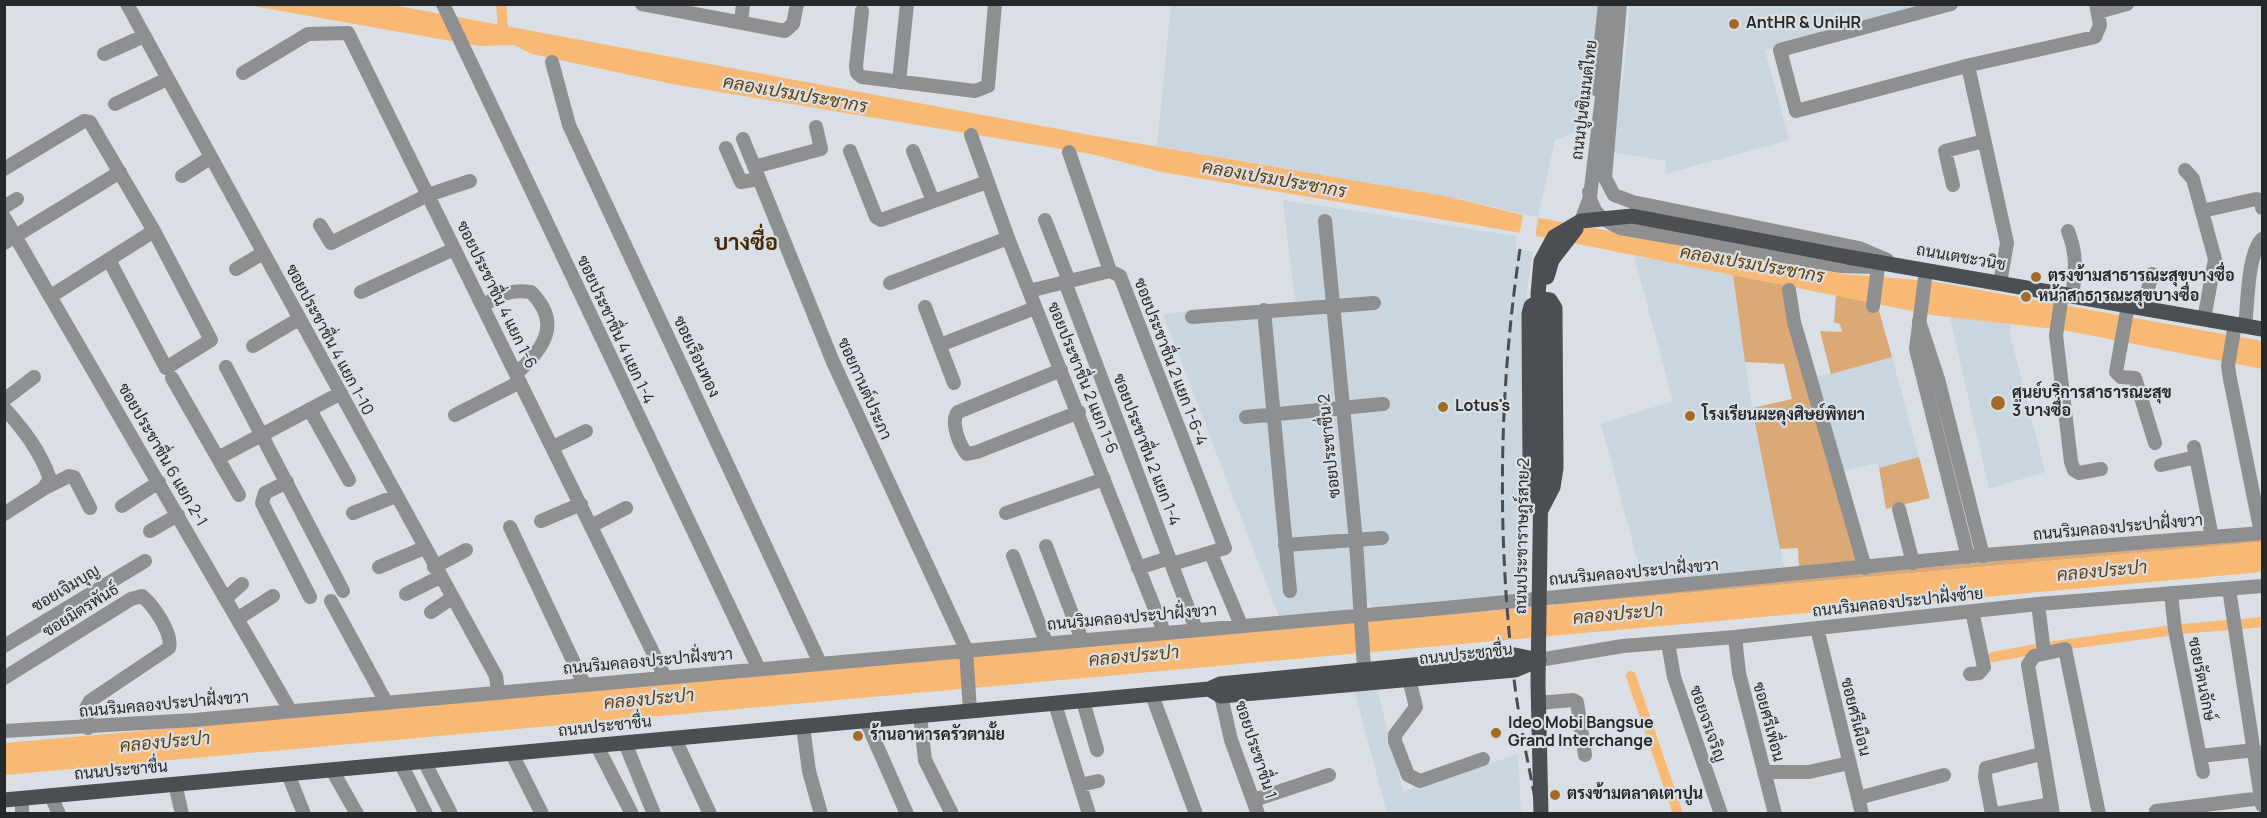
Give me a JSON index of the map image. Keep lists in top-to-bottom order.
{
  "streets": {
    "main road": ["ถนนเตชะวนิช", "ถนนประชาราษฎร์สาย 2", "ถนนประชาชื่น"],
    "street": [
      "ถนนปูนซิเมนต์ไทย",
      "ซอยประชาชื่น 4 แยก 1-6",
      "ซอยประชาชื่น 4 แยก 1-4",
      "ซอยประชาชื่น 4 แยก 1-10",
      "ซอยเรือนทอง",
      "ซอยประชาชื่น 2 แยก 1-6-4",
      "ซอยประชาชื่น 2 แยก 1-6",
      "ซอยกานต์ประภา",
      "ซอยประชาชื่น 2",
      "ซอยประชาชื่น 2 แยก 1-4",
      "ซอยประชาชื่น 6 แยก 2-1",
      "ถนนริมคลองประปาฝั่งขวา",
      "ซอยเจิมบุญ",
      "ถนนริมคลองประปาฝั่งซ้าย",
      "ซอยมิตรพันธ์",
      "ซอยรัตนจักษ์",
      "ซอยศรีเผือน",
      "ซอยศรีเพื่อน",
      "ซอยจรเจริญ",
      "ซอยประชาชื่น 1"
    ]
  },
  "crossings": [
    ["ถนนปูนซิเมนต์ไทย", "ถนนเตชะวนิช"],
    ["ถนนปูนซิเมนต์ไทย", "ถนนประชาราษฎร์สาย 2"],
    ["ถนนเตชะวนิช", "ถนนประชาราษฎร์สาย 2"],
    ["ซอยประชาชื่น 4 แยก 1-6", "ถนนริมคลองประปาฝั่งขวา"],
    ["ซอยประชาชื่น 4 แยก 1-4", "ถนนริมคลองประปาฝั่งขวา"],
    ["ซอยประชาชื่น 4 แยก 1-10", "ถนนริมคลองประปาฝั่งขวา"],
    ["ซอยเรือนทอง", "ถนนริมคลองประปาฝั่งขวา"],
    ["ซอยประชาชื่น 2 แยก 1-6-4", "ซอยประชาชื่น 2 แยก 1-6"],
    ["ซอยประชาชื่น 2 แยก 1-6-4", "ซอยประชาชื่น 2 แยก 1-4"],
    ["ซอยประชาชื่น 2 แยก 1-6", "ถนนริมคลองประปาฝั่งขวา"],
    ["ซอยกานต์ประภา", "ถนนริมคลองประปาฝั่งขวา"],
    ["ซอยกานต์ประภา", "ถนนประชาชื่น"],
    ["ซอยประชาชื่น 2", "ถนนริมคลองประปาฝั่งขวา"],
    ["ซอยประชาชื่น 2", "ถนนประชาชื่น"],
    ["ซอยประชาชื่น 2 แยก 1-4", "ถนนริมคลองประปาฝั่งขวา"],
    ["ซอยประชาชื่น 6 แยก 2-1", "ถนนริมคลองประปาฝั่งขวา"],
    ["ถนนริมคลองประปาฝั่งขวา", "ถนนประชาราษฎร์สาย 2"],
    ["ถนนริมคลองประปาฝั่งขวา", "ซอยมิตรพันธ์"],
    ["ถนนประชาราษฎร์สาย 2", "ถนนริมคลองประปาฝั่งซ้าย"],
    ["ถนนประชาราษฎร์สาย 2", "ถนนประชาชื่น"],
    ["ถนนริมคลองประปาฝั่งซ้าย", "ถนนประชาชื่น"],
    ["ถนนริมคลองประปาฝั่งซ้าย", "ซอยรัตนจักษ์"],
    ["ถนนริมคลองประปาฝั่งซ้าย", "ซอยศรีเผือน"],
    ["ถนนริมคลองประปาฝั่งซ้าย", "ซอยศรีเพื่อน"],
    ["ถนนริมคลองประปาฝั่งซ้าย", "ซอยจรเจริญ"],
    ["ถนนประชาชื่น", "ซอยประชาชื่น 1"]
  ],
  "districts": ["บางซื่อ"],
  "water": ["คลองเปรมประชากร", "คลองประปา"],
  "places": [
    "AntHR & UniHR",
    "ตรงข้ามสาธารณะสุขบางซื่อ",
    "หน้าสาธารณะสุขบางซื่อ",
    "ศูนย์บริการสาธารณะสุข 3 บางซื่อ",
    "Lotus's",
    "โรงเรียนผะดุงศิษย์พิทยา",
    "Ideo Mobi Bangsue Grand Interchange",
    "ร้านอาหารครัวตามั้ย",
    "ตรงข้ามตลาดเตาปูน"
  ]
}
